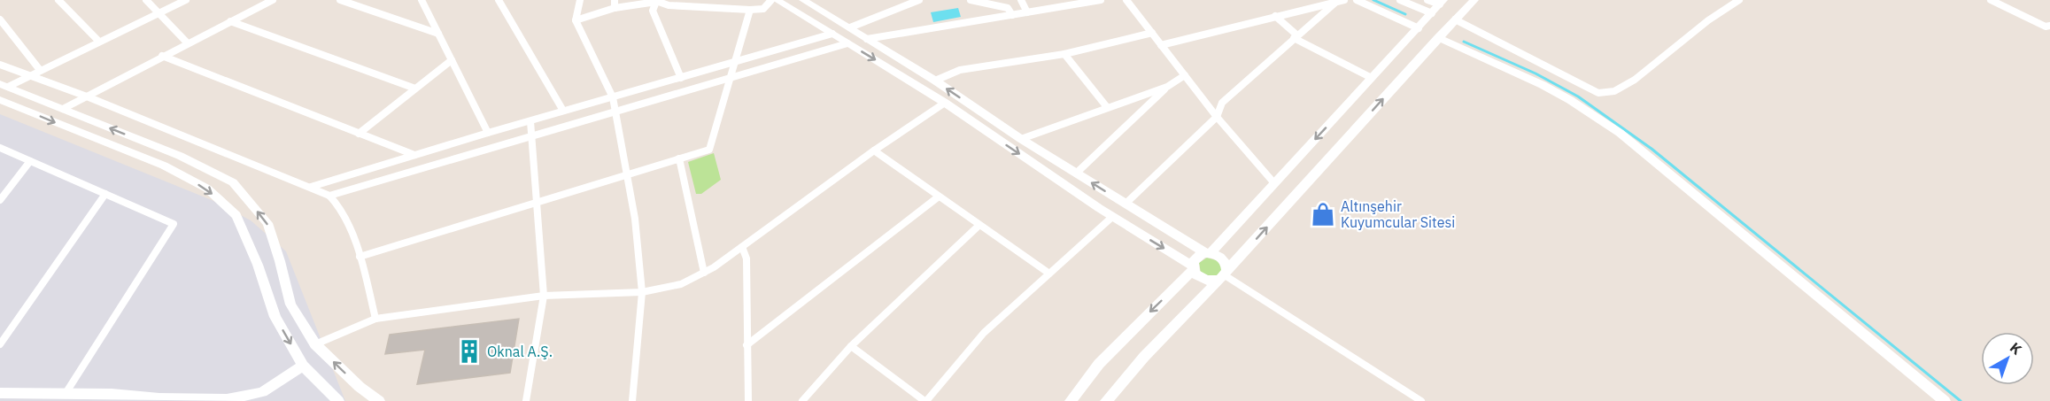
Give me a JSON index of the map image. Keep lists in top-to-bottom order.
{
  "places": {
    "shop": ["Altınşehir Kuyumcular Sitesi"],
    "building": ["Oknal A.Ş."]
  },
  "north": "top right"
}
